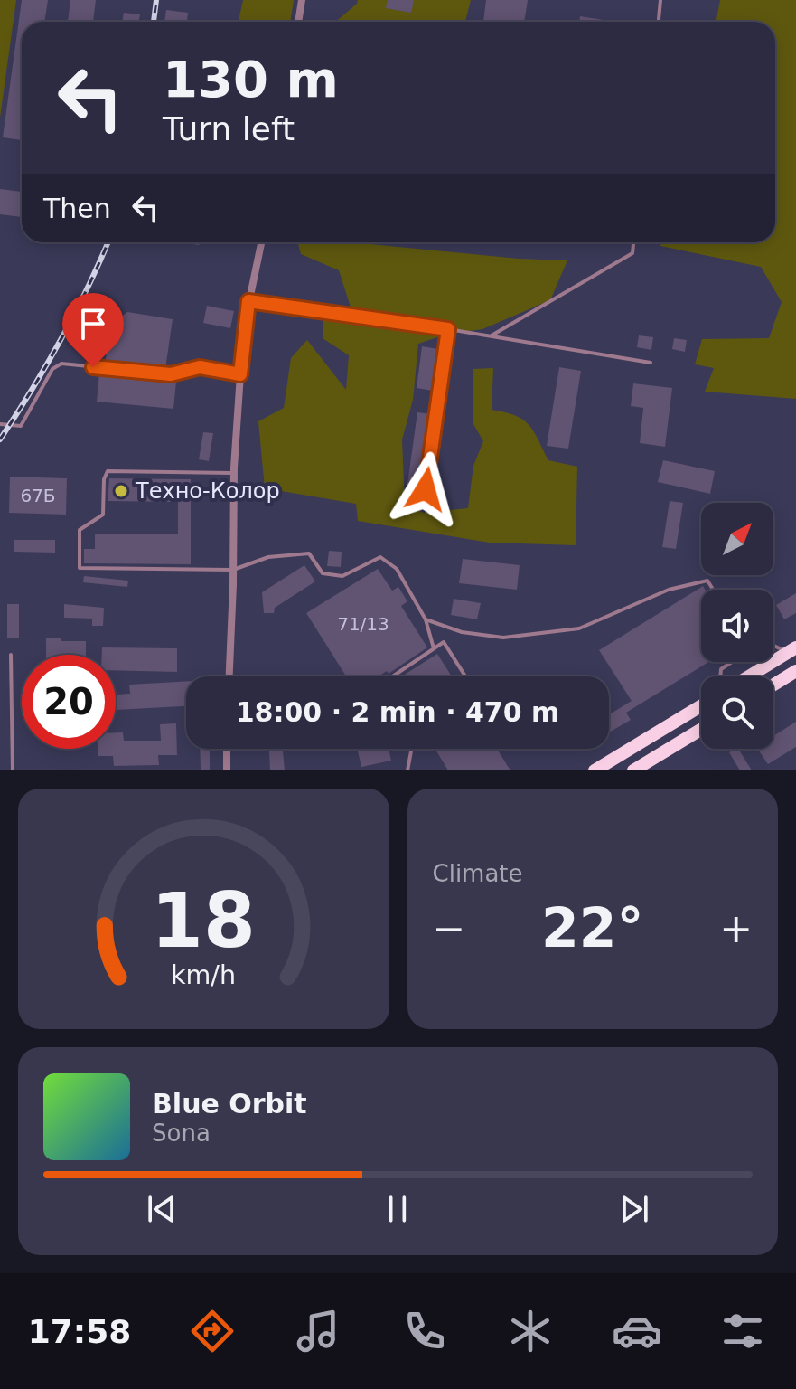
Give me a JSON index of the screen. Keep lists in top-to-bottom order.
{
  "places": ["Техно-Колор"],
  "house_numbers": ["67Б", "71/13"],
  "north": "top right",
  "page": {
    "turn": ["130 m", "Turn left"],
    "then": "Then",
    "limit": "20",
    "trip": "18:00 · 2 min · 470 m",
    "tile": "Climate",
    "heat": ["−", "22°", "+"],
    "song": ["Blue Orbit", "Sona"],
    "tabs": "17:58",
    "gauge": ["18", "km/h"]
  }
}
